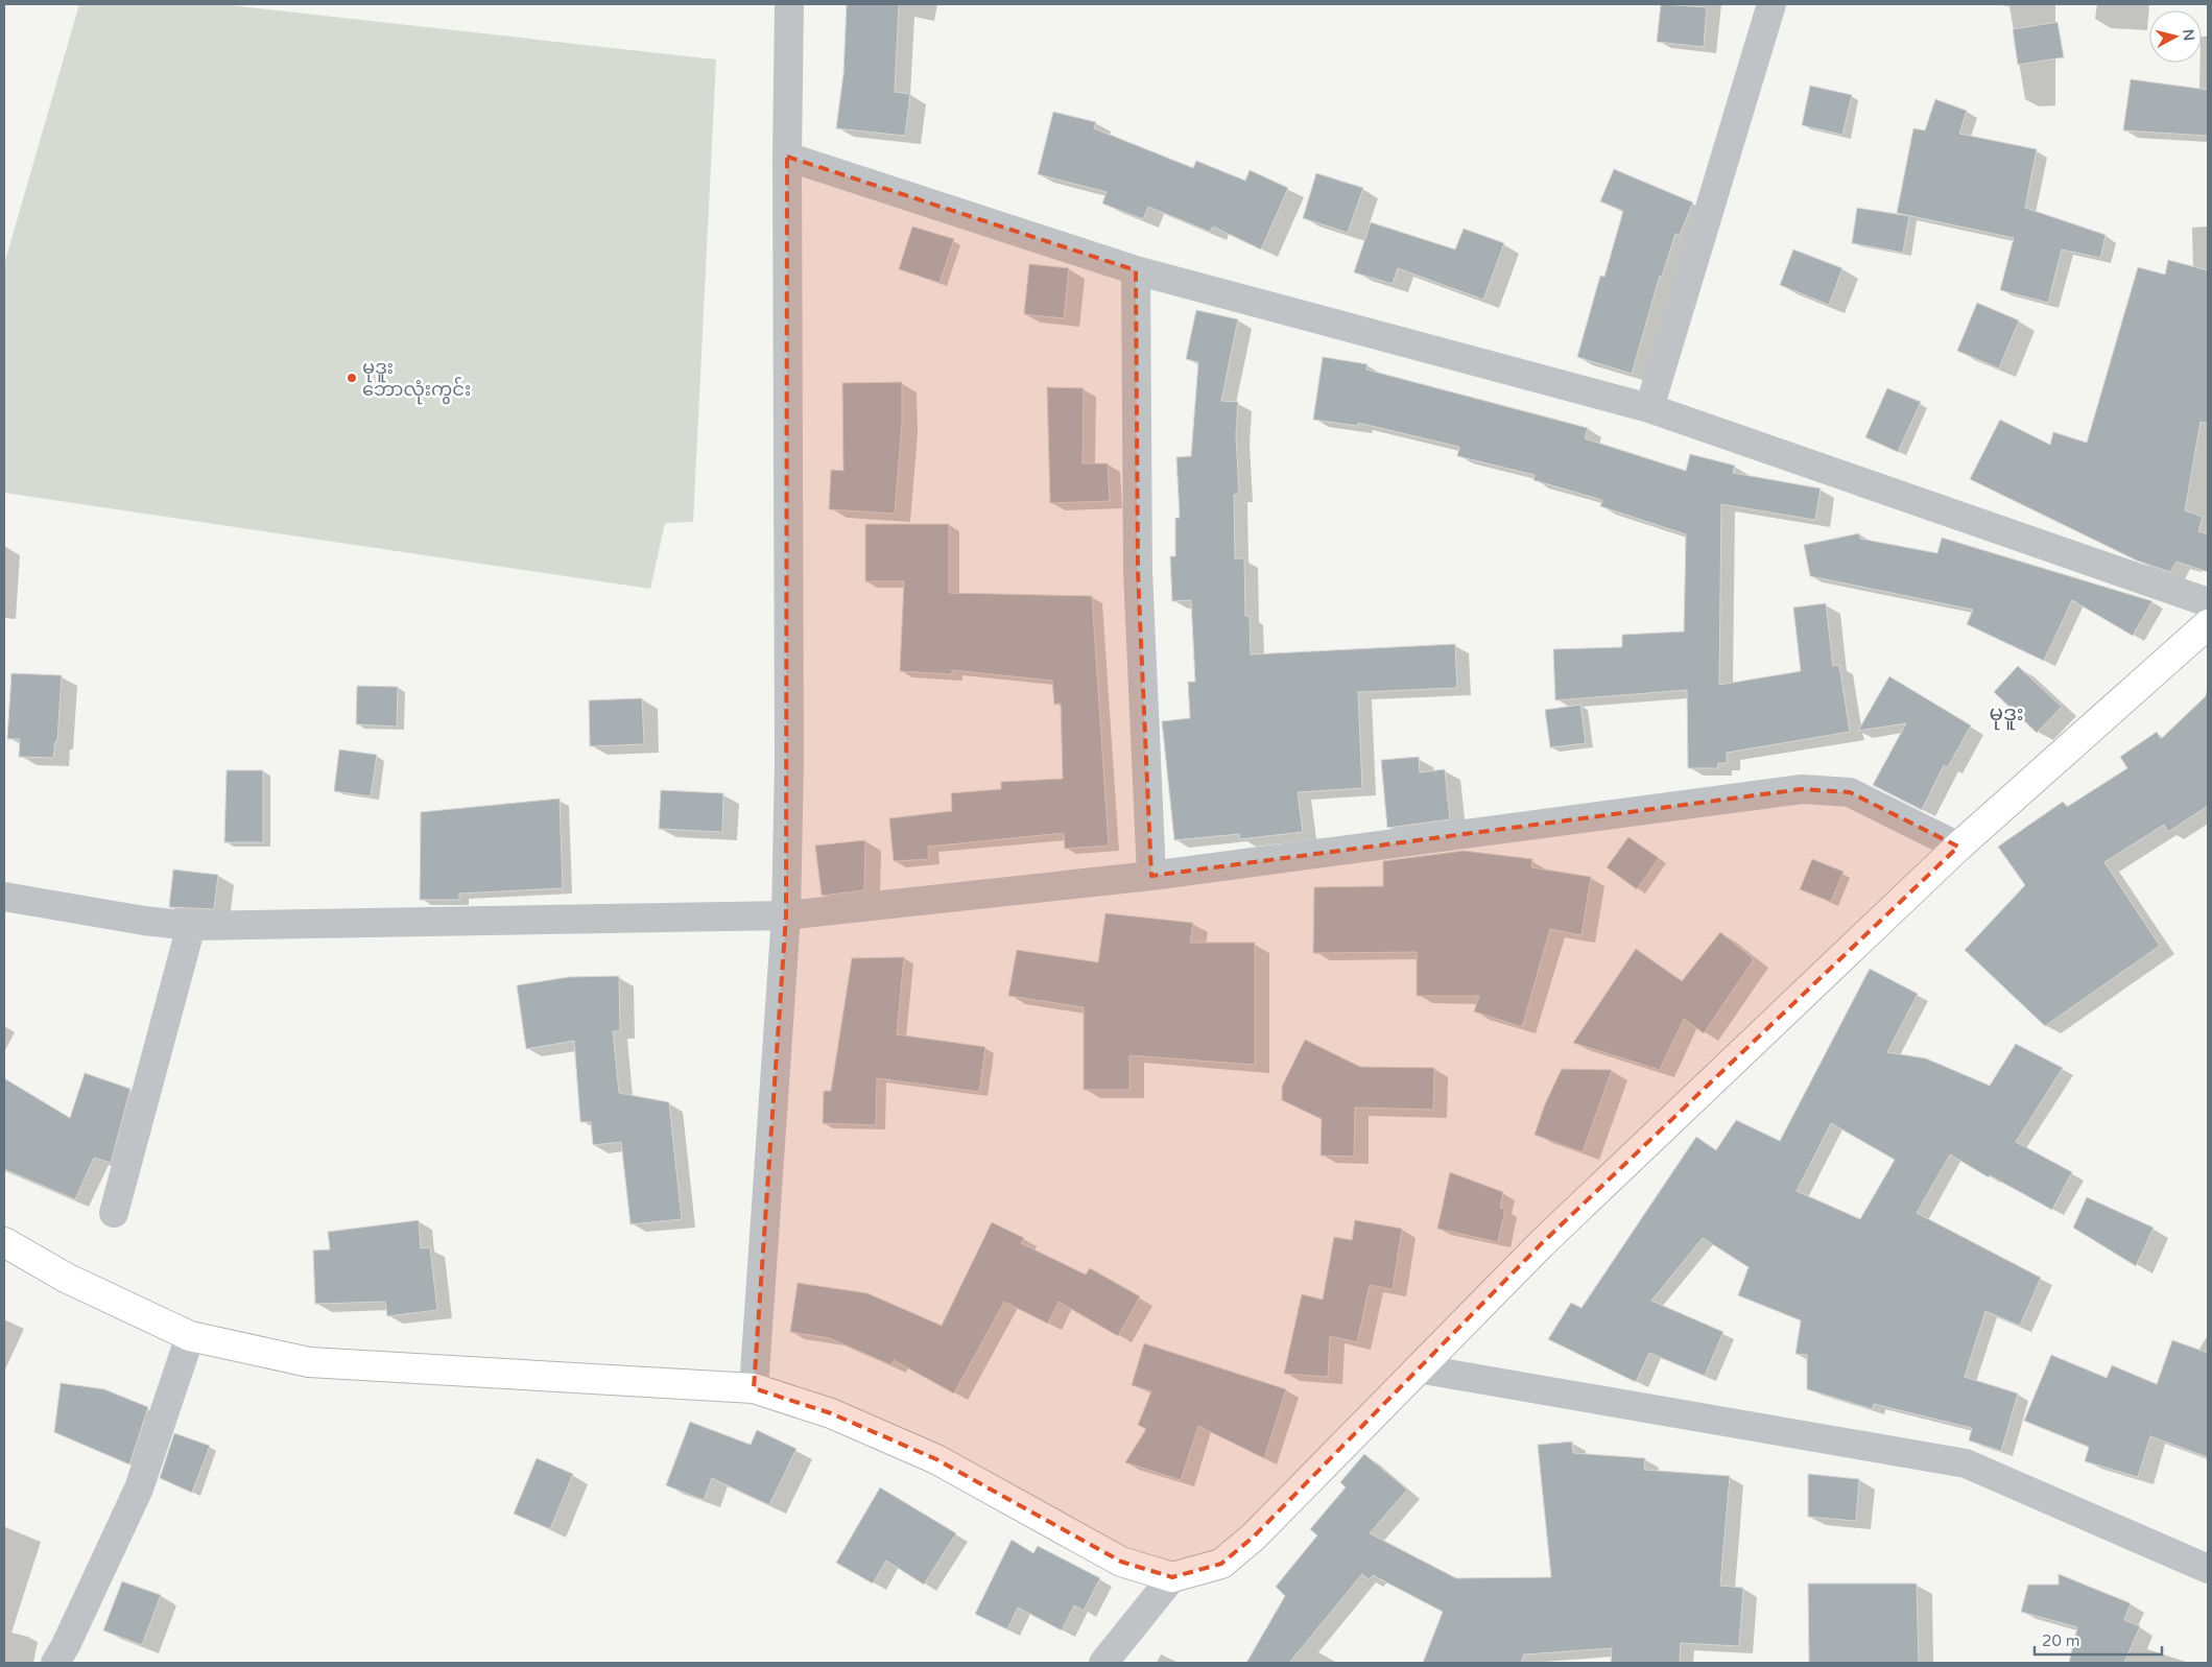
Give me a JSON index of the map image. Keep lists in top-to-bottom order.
{
  "districts": ["မုဒူး"],
  "places": ["မုဒူး ဘောလုံးကွင်း"],
  "scale_bar": "20 m",
  "north": "right"
}
